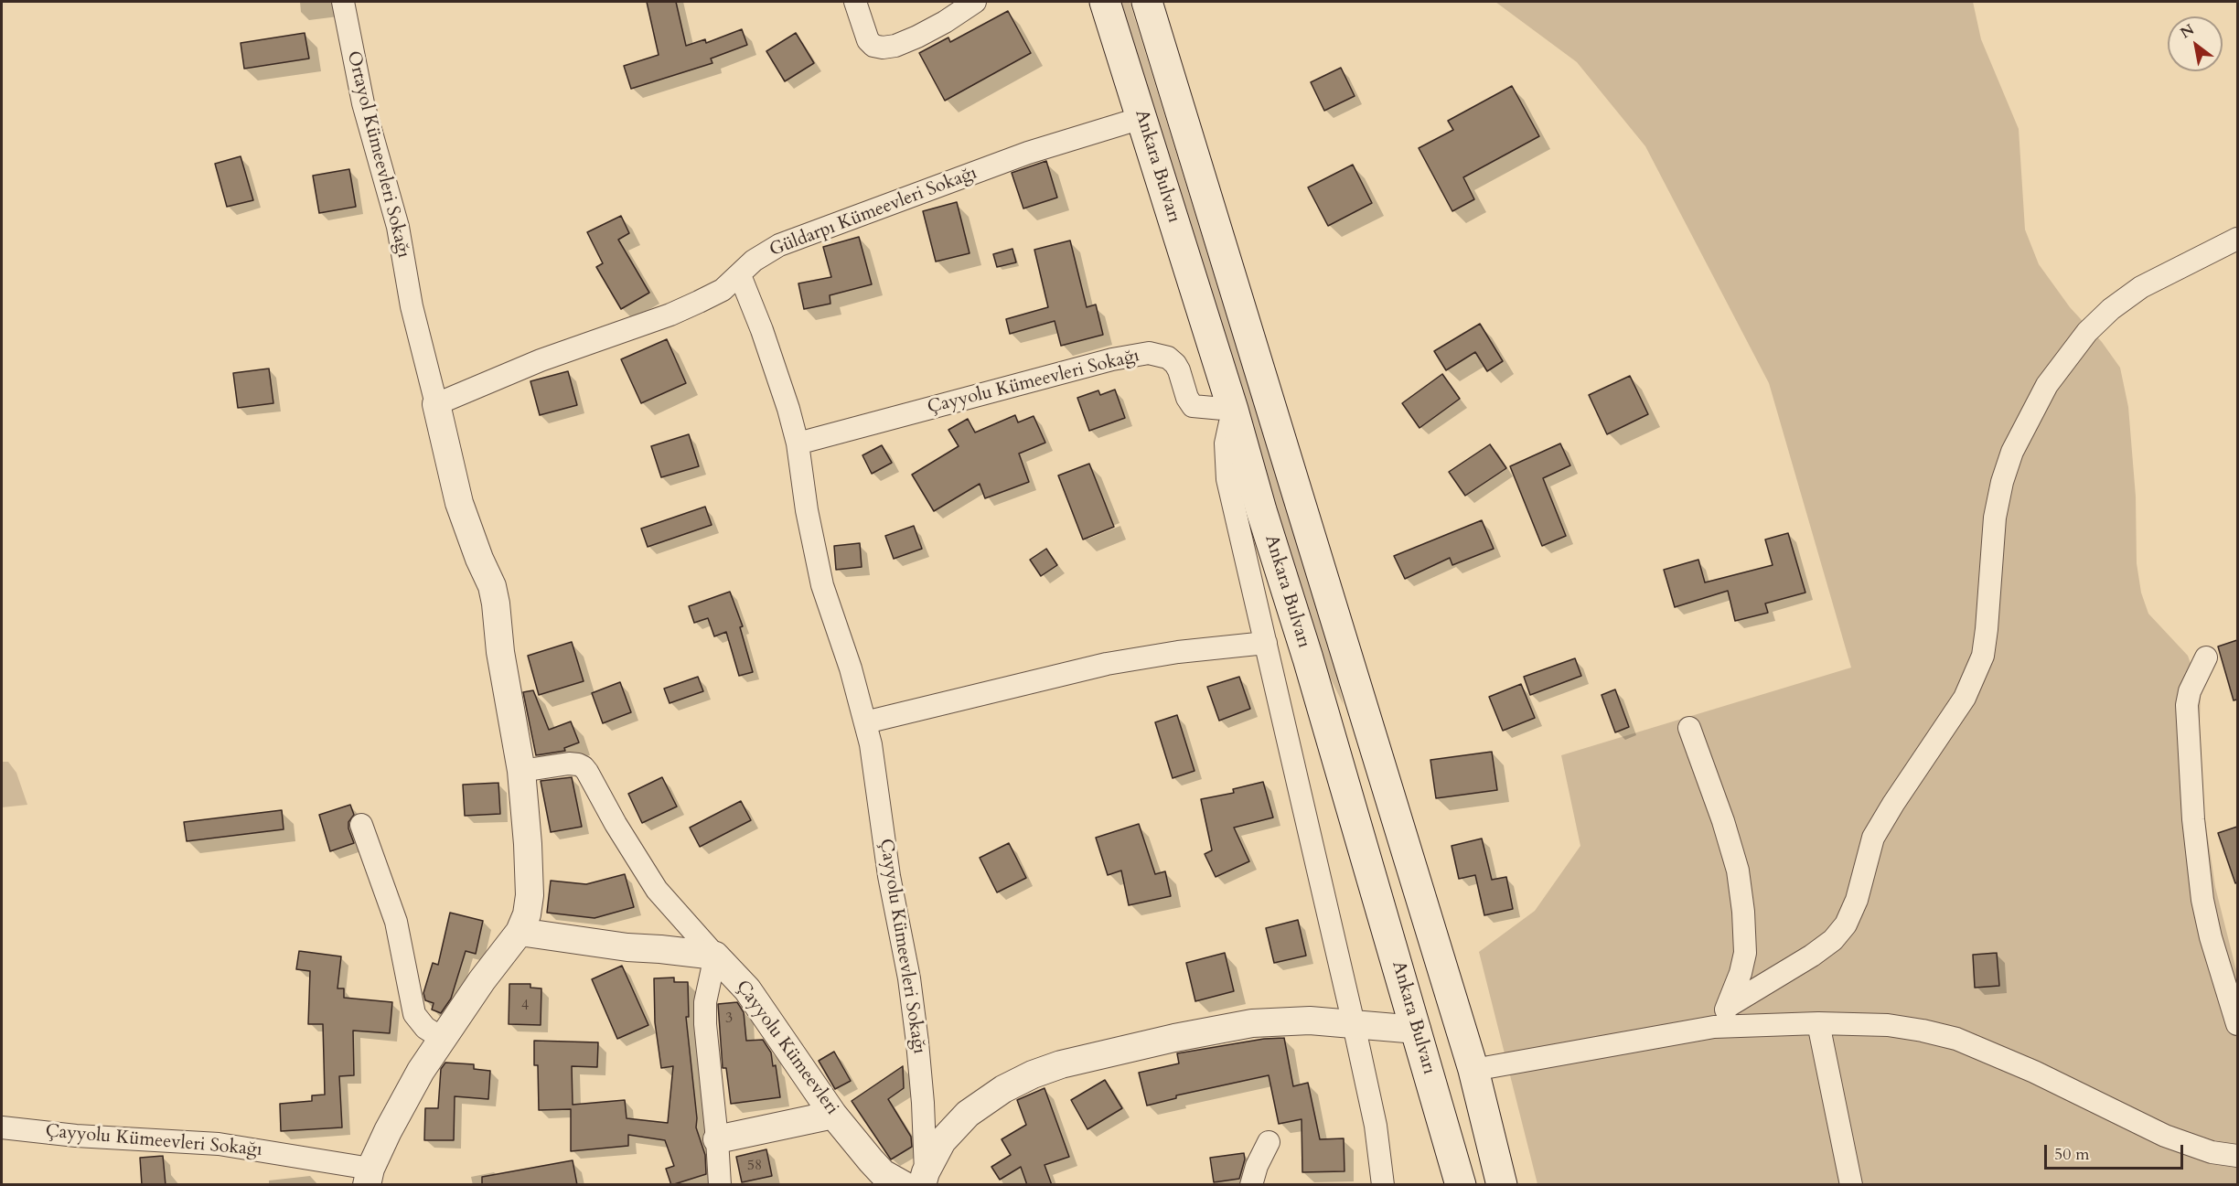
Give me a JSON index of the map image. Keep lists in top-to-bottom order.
{
  "streets": {
    "main road": ["Ankara Bulvarı"],
    "street": [
      "Ortayol Kümeevleri Sokağı",
      "Güldarpı Kümeevleri Sokağı",
      "Çayyolu Kümeevleri Sokağı",
      "Çayyolu Kümeevleri"
    ]
  },
  "crossings": [
    ["Ortayol Kümeevleri Sokağı", "Güldarpı Kümeevleri Sokağı"],
    ["Ortayol Kümeevleri Sokağı", "Çayyolu Kümeevleri Sokağı"],
    ["Ankara Bulvarı", "Güldarpı Kümeevleri Sokağı"],
    ["Ankara Bulvarı", "Çayyolu Kümeevleri Sokağı"],
    ["Güldarpı Kümeevleri Sokağı", "Çayyolu Kümeevleri Sokağı"],
    ["Çayyolu Kümeevleri Sokağı", "Çayyolu Kümeevleri"]
  ],
  "house_numbers": ["4", "3", "58"],
  "scale_bar": "50 m",
  "north": "top left"
}
